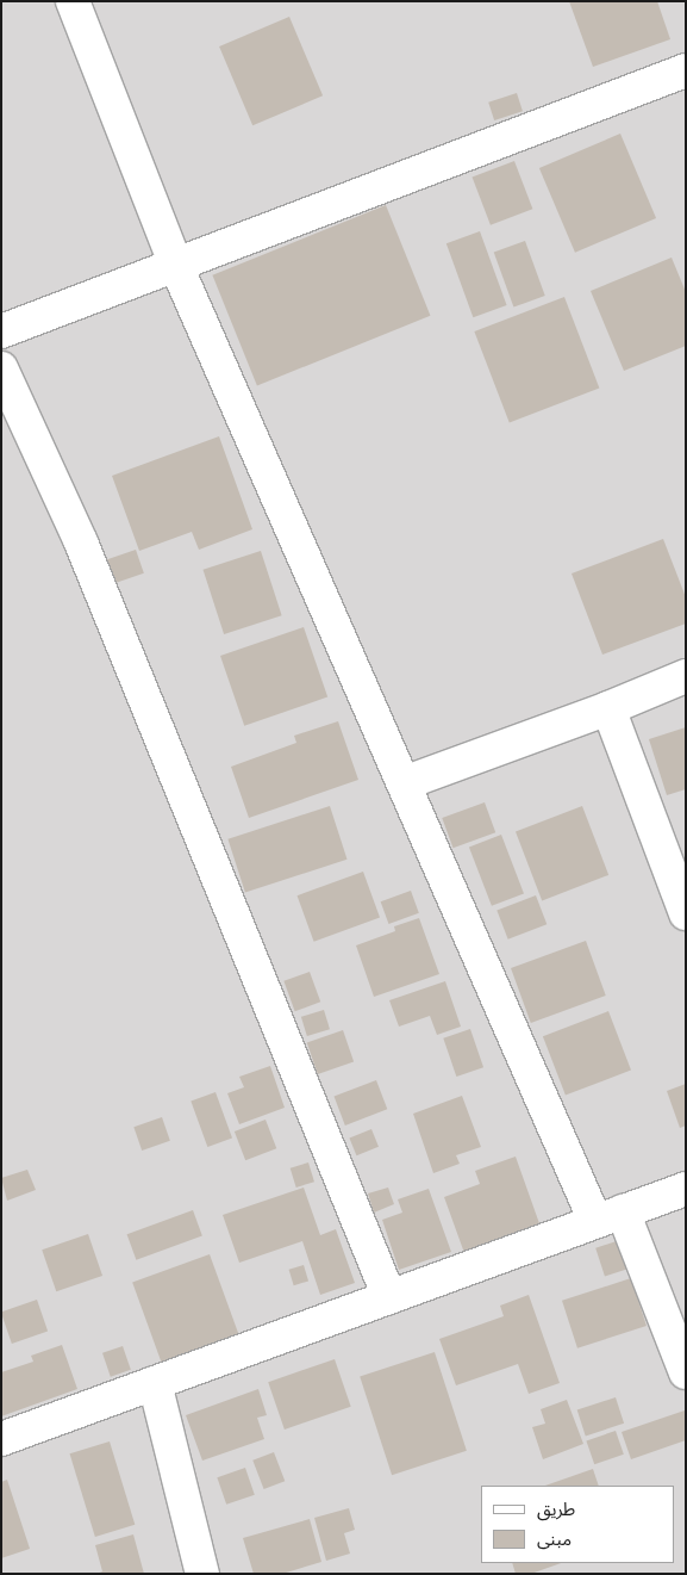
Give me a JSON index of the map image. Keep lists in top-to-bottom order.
{
  "legend": ["طريق", "مبنى"]
}
